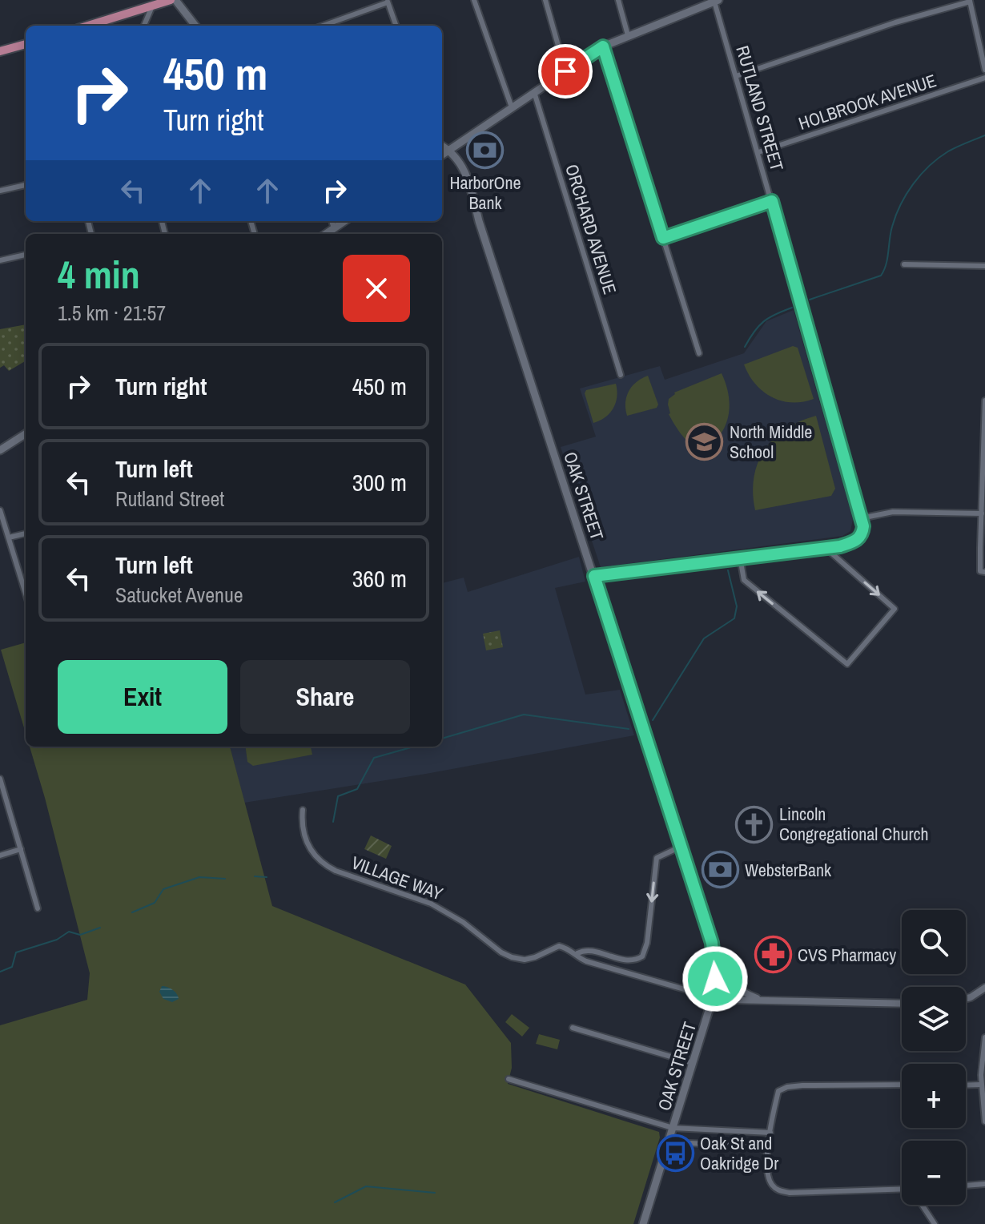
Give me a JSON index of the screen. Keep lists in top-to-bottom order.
{
  "streets": {
    "main road": ["OAK STREET"],
    "street": [
      "HOLBROOK AVENUE",
      "RUTLAND STREET",
      "ORCHARD AVENUE",
      "VILLAGE WAY"
    ]
  },
  "crossings": [
    ["HOLBROOK AVENUE", "RUTLAND STREET"],
    ["OAK STREET", "VILLAGE WAY"]
  ],
  "places": {
    "bank": ["HarborOne Bank", "WebsterBank"],
    "school or university": ["North Middle School"],
    "church": ["Lincoln Congregational Church"],
    "pharmacy": ["CVS Pharmacy"],
    "bus stop": ["Oak St and Oakridge Dr"]
  },
  "page": {
    "turn": ["450 m", "Turn right"],
    "heading": ["4 min", "1.5 km · 21:57"],
    "list": [
      {
        "name": "Turn right",
        "value": "450 m"
      },
      {
        "name": "Turn left",
        "note": "Rutland Street",
        "value": "300 m"
      },
      {
        "name": "Turn left",
        "note": "Satucket Avenue",
        "value": "360 m"
      }
    ],
    "buttons": ["Exit", "Share"],
    "map_buttons": ["+", "−"]
  }
}
